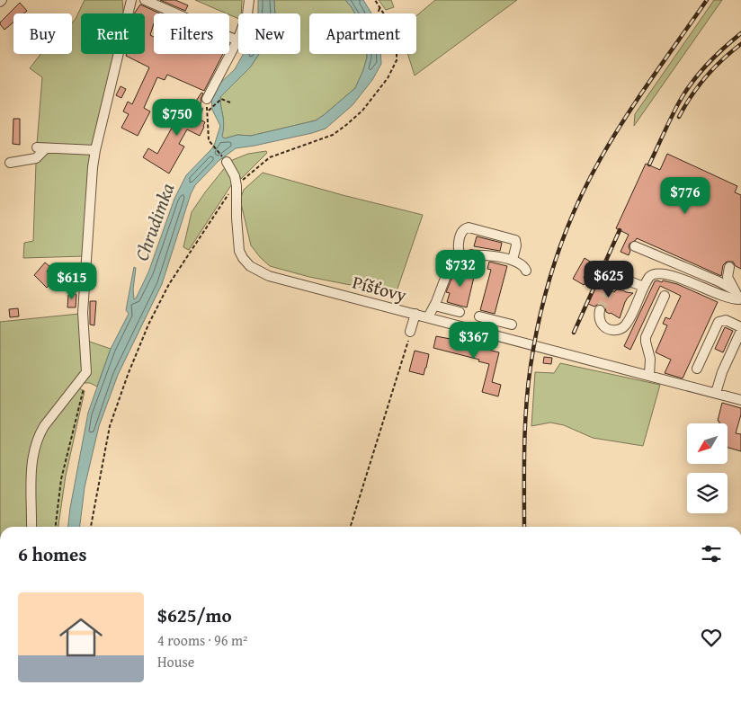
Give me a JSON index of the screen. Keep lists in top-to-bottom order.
{
  "streets": {
    "street": ["Píšťovy"]
  },
  "water": ["Chrudimka"],
  "north": "bottom left",
  "page": {
    "chip": [
      "Buy",
      "Rent",
      "Filters",
      "New",
      "Apartment"
    ],
    "price": [
      "$750",
      "$776",
      "$732",
      "$625",
      "$615",
      "$367"
    ],
    "heading": "6 homes",
    "list": [
      {
        "name": "$625/mo",
        "note": "4 rooms · 96 m² · House"
      }
    ]
  }
}
